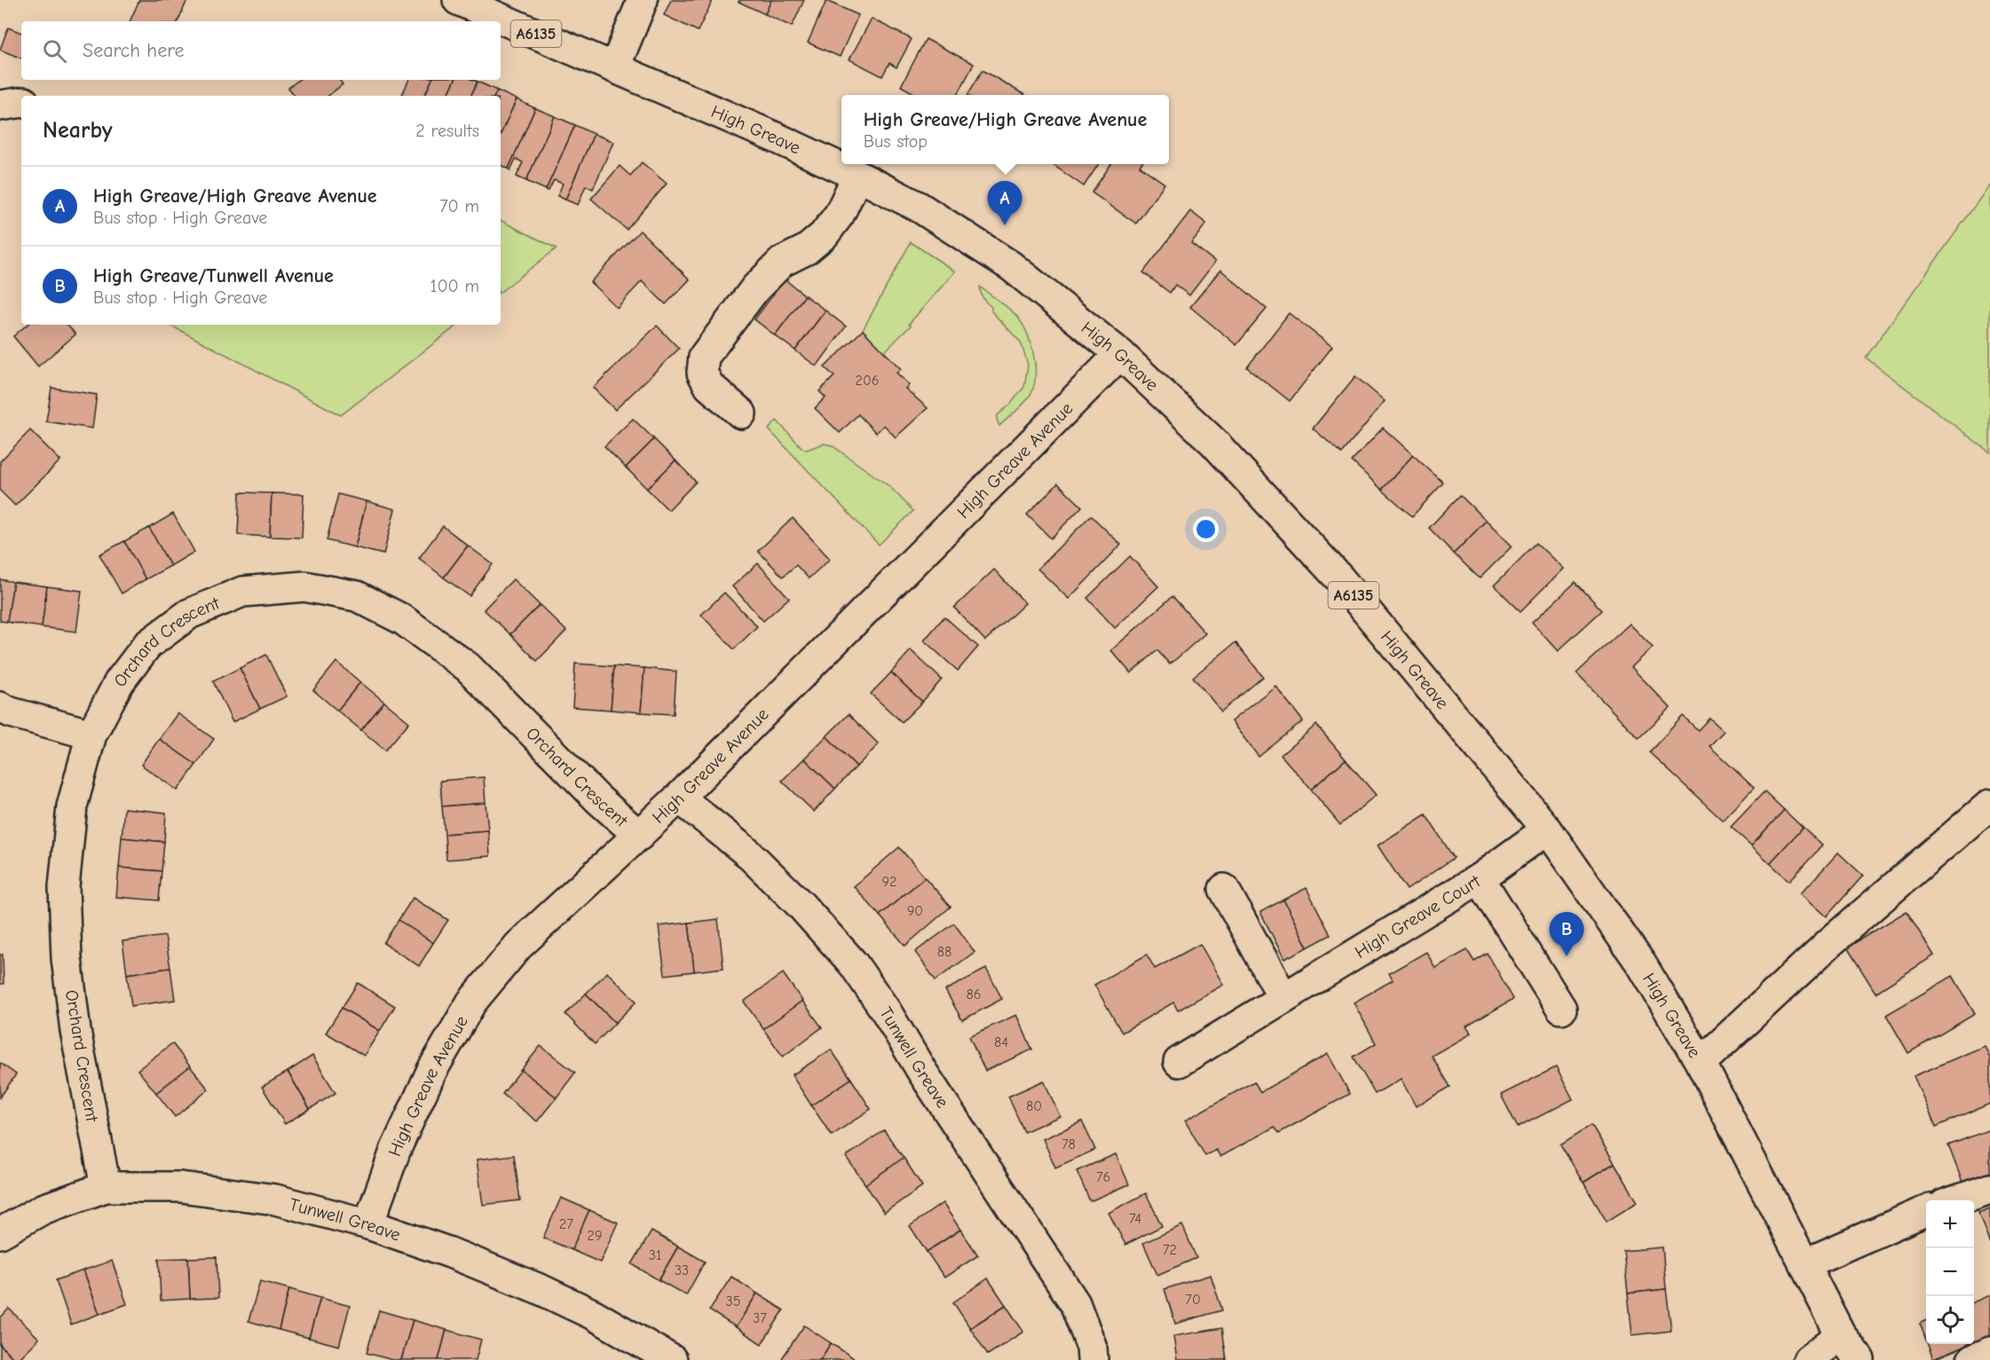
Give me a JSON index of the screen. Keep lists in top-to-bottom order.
{
  "streets": {
    "street": [
      "A6135",
      "High Greave",
      "High Greave Avenue",
      "Orchard Crescent",
      "High Greave Court",
      "Tunwell Greave"
    ]
  },
  "crossings": [
    ["A6135", "High Greave"],
    ["High Greave", "High Greave Avenue"],
    ["High Greave", "High Greave Court"],
    ["High Greave Avenue", "Orchard Crescent"],
    ["High Greave Avenue", "Tunwell Greave"],
    ["Orchard Crescent", "Tunwell Greave"]
  ],
  "house_numbers": [
    "206",
    "92",
    "90",
    "88",
    "86",
    "84",
    "80",
    "78",
    "76",
    "74",
    "27",
    "29",
    "72",
    "31",
    "33",
    "70",
    "35",
    "37"
  ],
  "page": {
    "search": "Search here",
    "popup": ["High Greave/High Greave Avenue", "Bus stop"],
    "heading": ["Nearby", "2 results"],
    "list": [
      {
        "mark": "A",
        "name": "High Greave/High Greave Avenue",
        "note": "Bus stop · High Greave",
        "value": "70 m"
      },
      {
        "mark": "B",
        "name": "High Greave/Tunwell Avenue",
        "note": "Bus stop · High Greave",
        "value": "100 m"
      }
    ],
    "pins": ["A", "B"],
    "map_buttons": ["+", "−"]
  }
}
